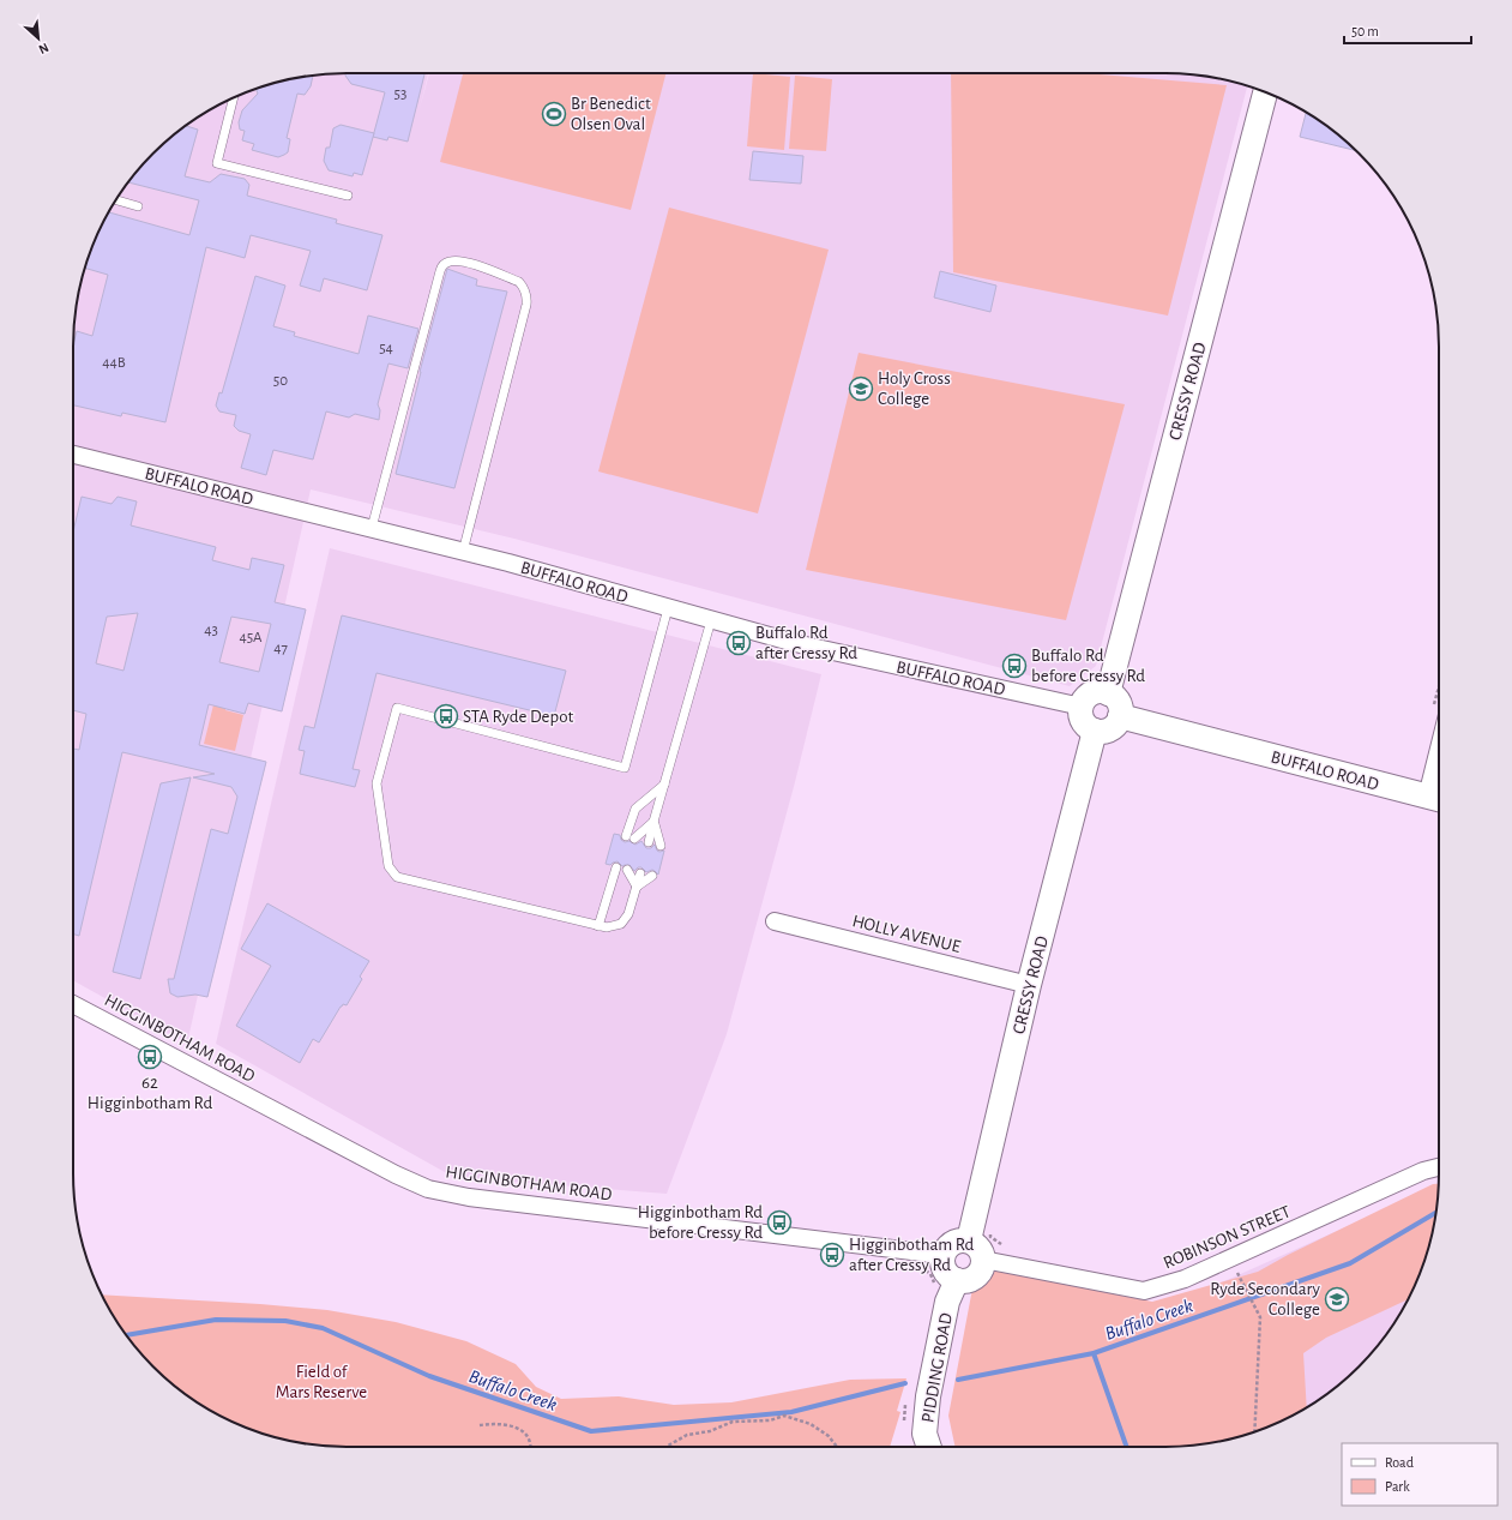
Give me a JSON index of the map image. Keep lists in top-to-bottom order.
{
  "streets": {
    "street": [
      "CRESSY ROAD",
      "BUFFALO ROAD",
      "HOLLY AVENUE",
      "HIGGINBOTHAM ROAD",
      "ROBINSON STREET",
      "PIDDING ROAD"
    ]
  },
  "crossings": [
    ["CRESSY ROAD", "BUFFALO ROAD"],
    ["CRESSY ROAD", "HOLLY AVENUE"],
    ["CRESSY ROAD", "HIGGINBOTHAM ROAD"],
    ["CRESSY ROAD", "ROBINSON STREET"],
    ["CRESSY ROAD", "PIDDING ROAD"],
    ["HIGGINBOTHAM ROAD", "ROBINSON STREET"],
    ["HIGGINBOTHAM ROAD", "PIDDING ROAD"],
    ["ROBINSON STREET", "PIDDING ROAD"]
  ],
  "water": ["Buffalo Creek"],
  "parks": ["Field of Mars Reserve"],
  "places": {
    "sports": ["Br Benedict Olsen Oval"],
    "school or university": ["Holy Cross College", "Ryde Secondary College"],
    "bus stop": [
      "Buffalo Rd after Cressy Rd",
      "Buffalo Rd before Cressy Rd",
      "STA Ryde Depot",
      "62 Higginbotham Rd",
      "Higginbotham Rd before Cressy Rd",
      "Higginbotham Rd after Cressy Rd"
    ]
  },
  "house_numbers": [
    "53",
    "54",
    "44B",
    "50",
    "43",
    "45A",
    "47"
  ],
  "legend": ["Road", "Park"],
  "scale_bar": "50 m",
  "north": "bottom right"
}
